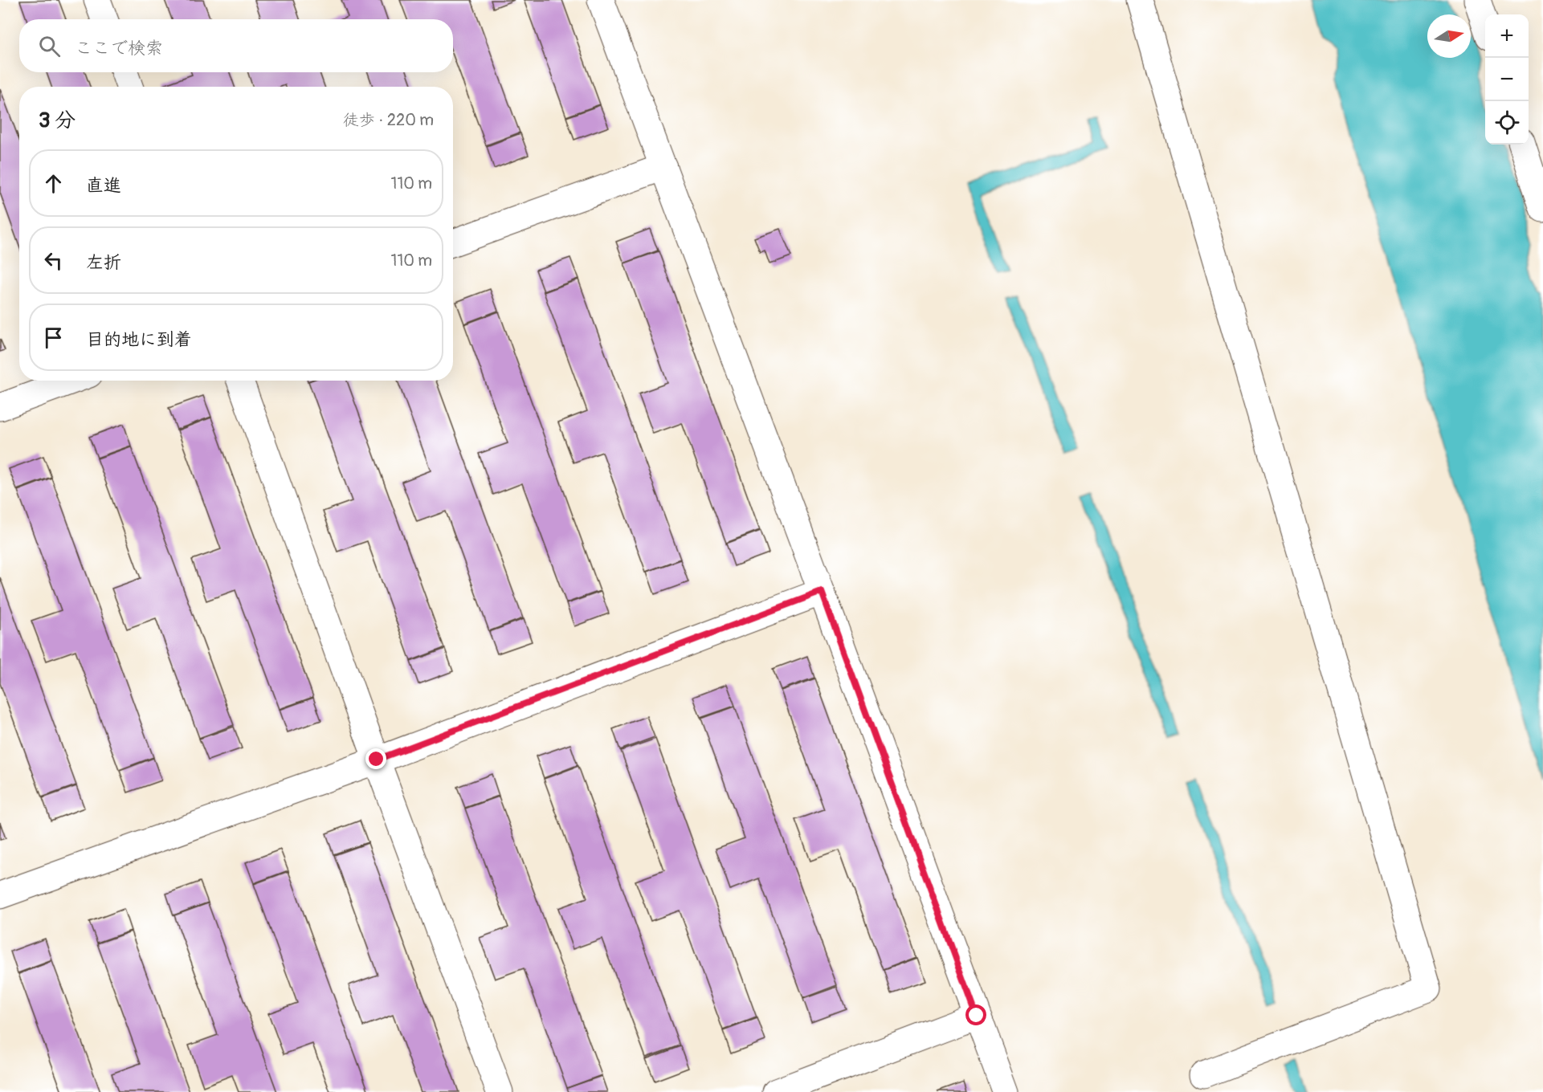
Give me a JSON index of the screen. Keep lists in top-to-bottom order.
{
  "north": "right",
  "page": {
    "map_buttons": ["+", "−"],
    "search": "ここで検索",
    "heading": ["3 分", "徒歩 · 220 m"],
    "list": [
      ["直進", "110 m"],
      ["左折", "110 m"],
      "目的地に到着"
    ]
  }
}
